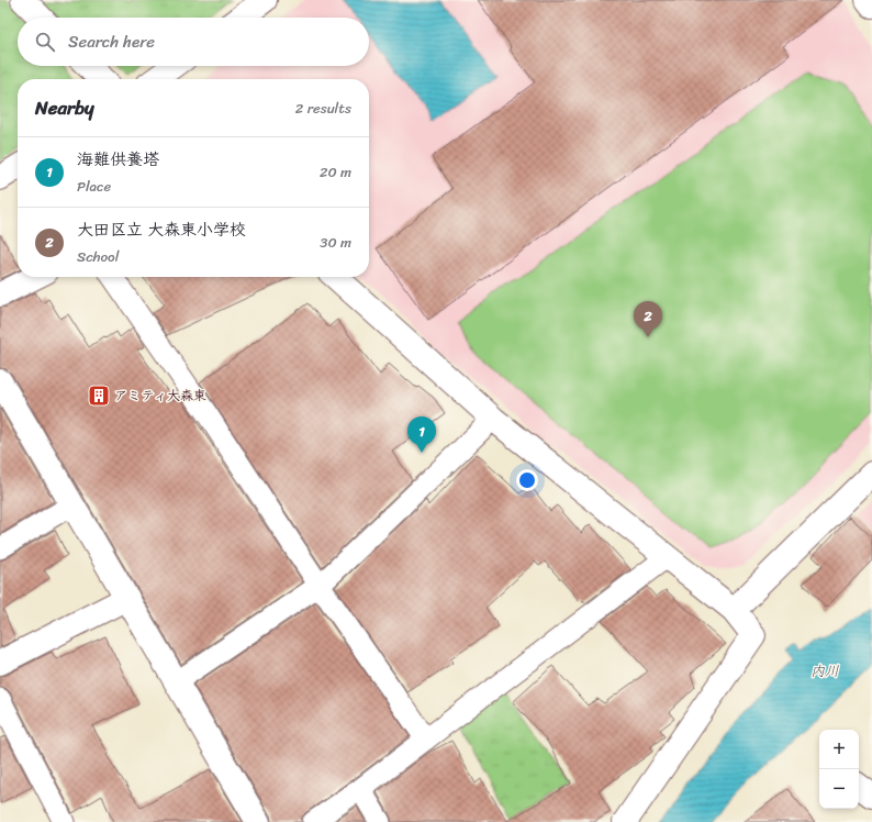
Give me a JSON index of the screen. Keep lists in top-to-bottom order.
{
  "water": ["内川"],
  "places": {
    "building": ["アミティ大森東"]
  },
  "page": {
    "search": "Search here",
    "heading": ["Nearby", "2 results"],
    "list": [
      {
        "mark": "1",
        "name": "海難供養塔",
        "note": "Place",
        "value": "20 m"
      },
      {
        "mark": "2",
        "name": "大田区立 大森東小学校",
        "note": "School",
        "value": "30 m"
      }
    ],
    "pins": ["2", "1"],
    "map_buttons": ["+", "−"]
  }
}
